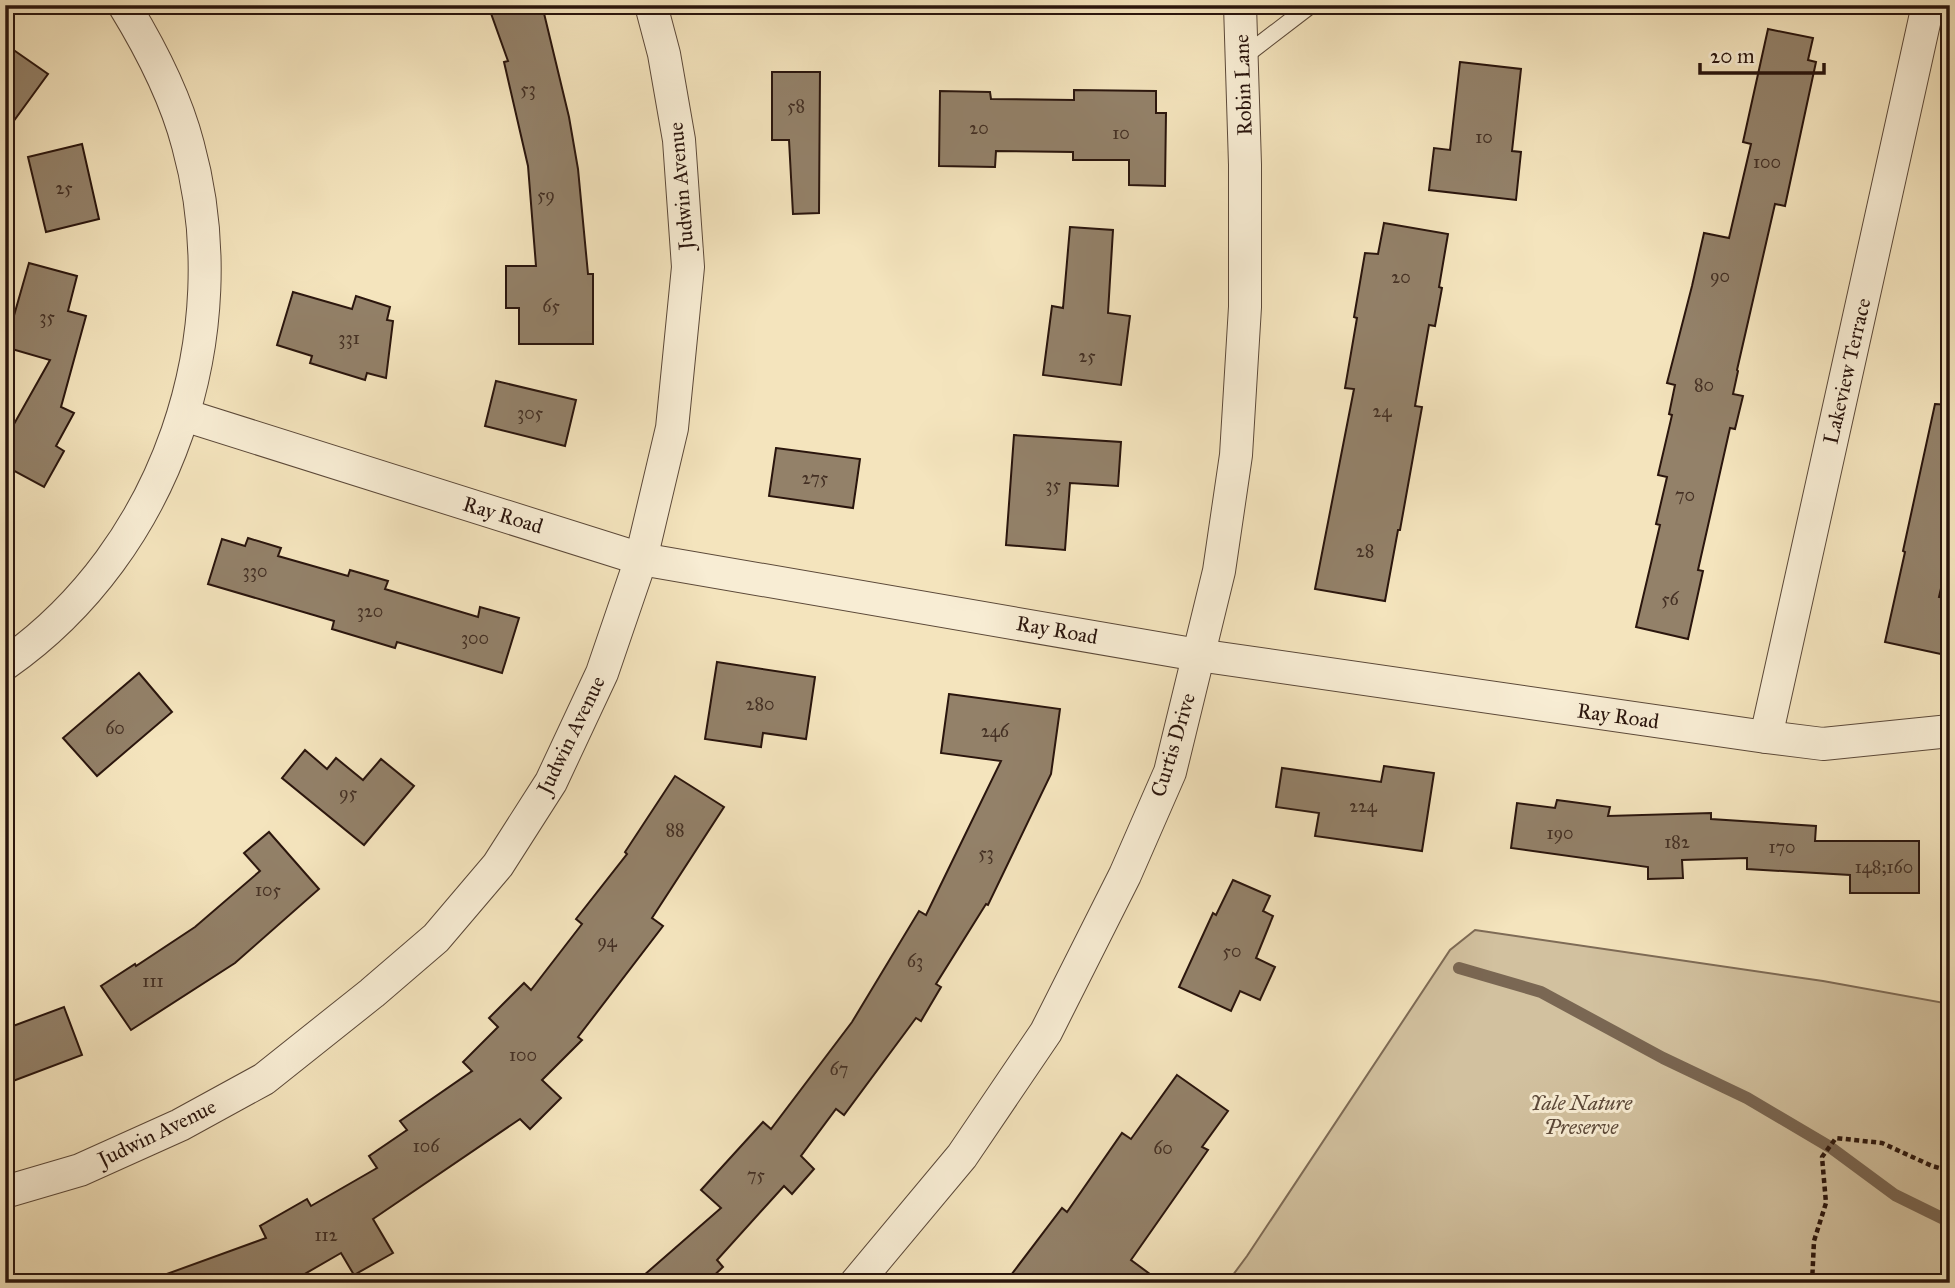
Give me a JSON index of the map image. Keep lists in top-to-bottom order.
{
  "streets": {
    "street": [
      "Robin Lane",
      "Judwin Avenue",
      "Lakeview Terrace",
      "Ray Road",
      "Curtis Drive"
    ]
  },
  "crossings": [
    ["Robin Lane", "Curtis Drive"],
    ["Judwin Avenue", "Ray Road"],
    ["Lakeview Terrace", "Ray Road"],
    ["Ray Road", "Curtis Drive"]
  ],
  "parks": ["Yale Nature Preserve"],
  "house_numbers": [
    "53",
    "58",
    "20",
    "10",
    "10",
    "100",
    "25",
    "59",
    "90",
    "20",
    "65",
    "35",
    "331",
    "25",
    "80",
    "24",
    "305",
    "275",
    "35",
    "70",
    "28",
    "330",
    "56",
    "320",
    "300",
    "280",
    "60",
    "246",
    "95",
    "224",
    "88",
    "190",
    "182",
    "170",
    "53",
    "148;160",
    "105",
    "94",
    "50",
    "63",
    "111",
    "100",
    "67",
    "106",
    "60",
    "75",
    "112"
  ],
  "scale_bar": "20 m"
}
